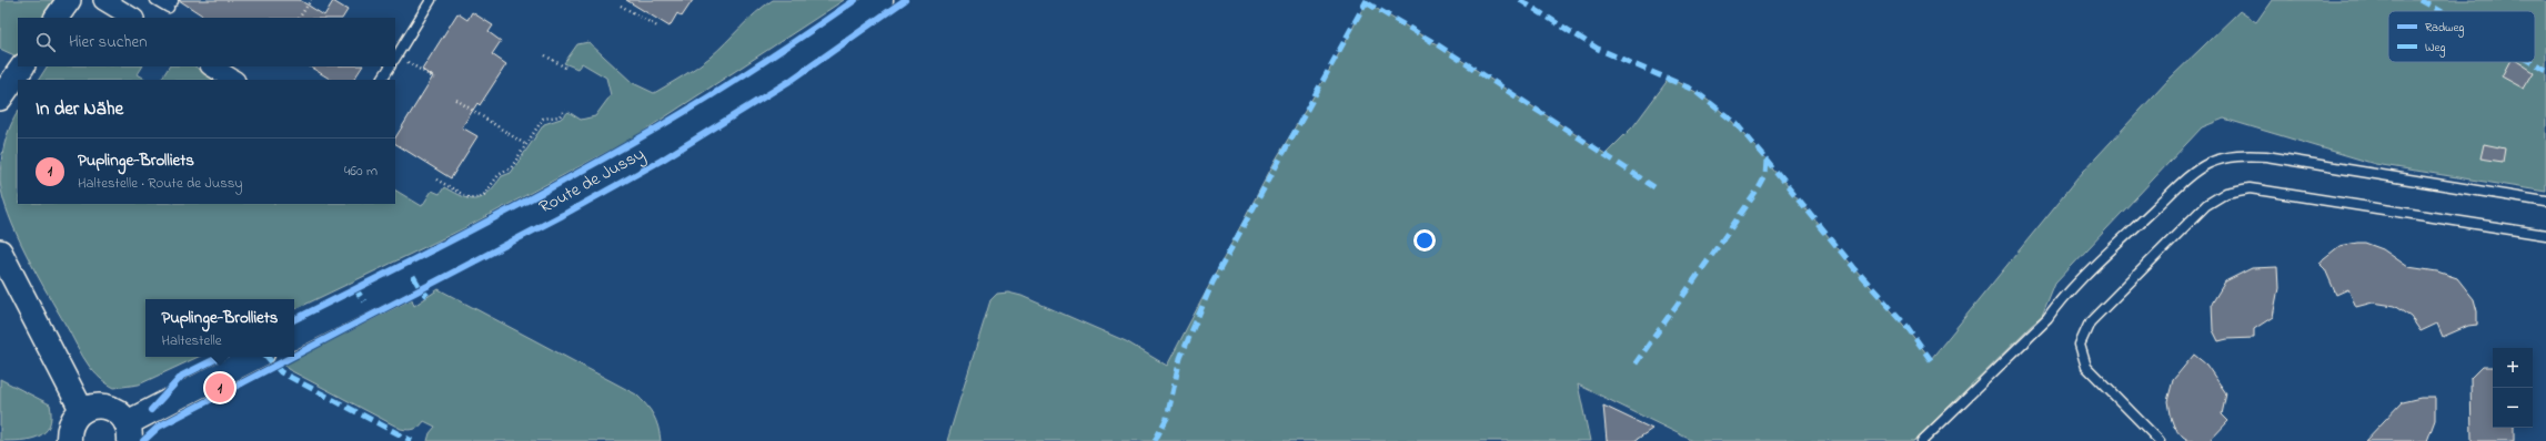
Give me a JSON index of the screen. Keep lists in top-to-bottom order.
{
  "streets": {
    "main road": ["Route de Jussy"]
  },
  "legend": ["Radweg", "Weg"],
  "page": {
    "search": "Hier suchen",
    "heading": "In der Nähe",
    "list": [
      {
        "mark": "1",
        "name": "Puplinge-Brolliets",
        "note": "Haltestelle · Route de Jussy",
        "value": "460 m"
      }
    ],
    "popup": ["Puplinge-Brolliets", "Haltestelle"],
    "map_buttons": ["+", "−"],
    "pins": "1"
  }
}
